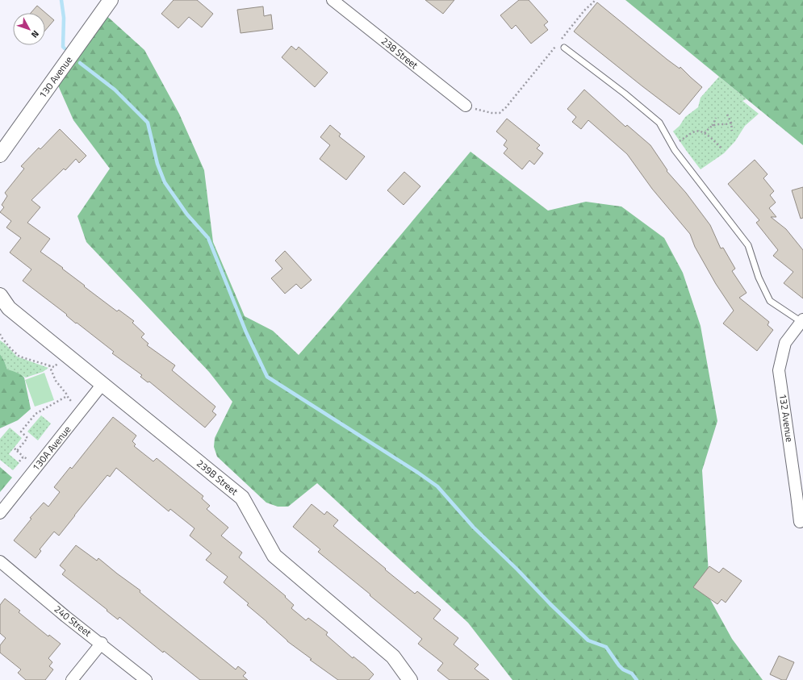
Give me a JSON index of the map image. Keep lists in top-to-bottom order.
{
  "streets": {
    "street": [
      "238 Street",
      "130 Avenue",
      "132 Avenue",
      "130A Avenue",
      "239B Street",
      "240 Street"
    ]
  },
  "crossings": [
    ["130A Avenue", "239B Street"]
  ],
  "north": "bottom right"
}
